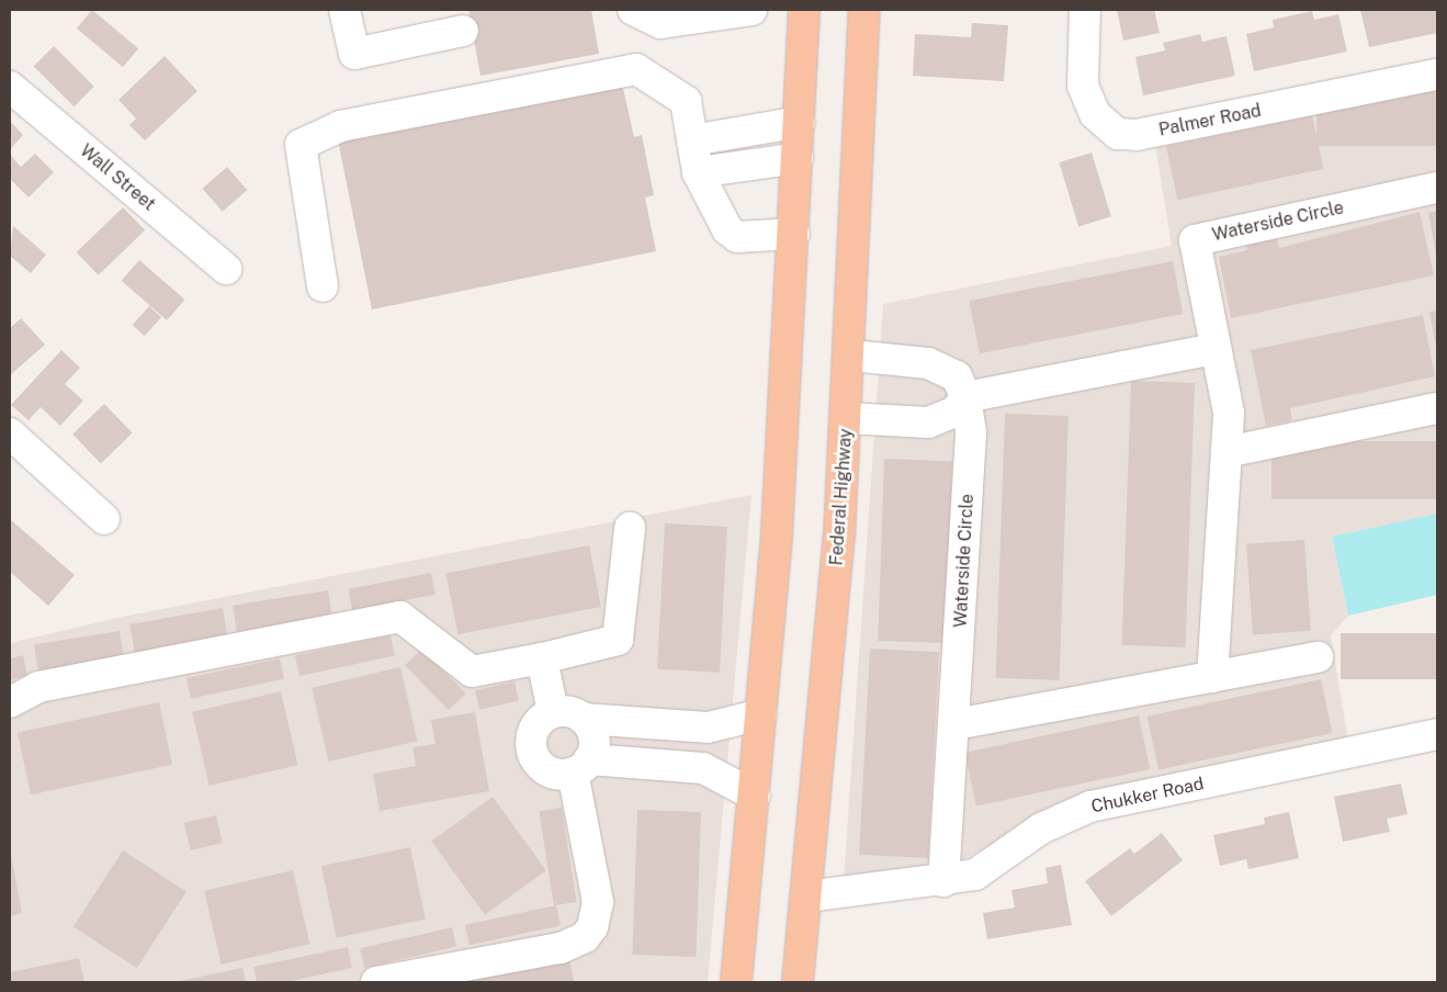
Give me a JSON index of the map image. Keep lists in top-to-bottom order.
{
  "streets": {
    "main road": ["Federal Highway"],
    "street": [
      "Palmer Road",
      "Wall Street",
      "Waterside Circle",
      "Chukker Road"
    ]
  },
  "crossings": [
    ["Waterside Circle", "Federal Highway"],
    ["Waterside Circle", "Chukker Road"],
    ["Federal Highway", "Chukker Road"]
  ]
}
